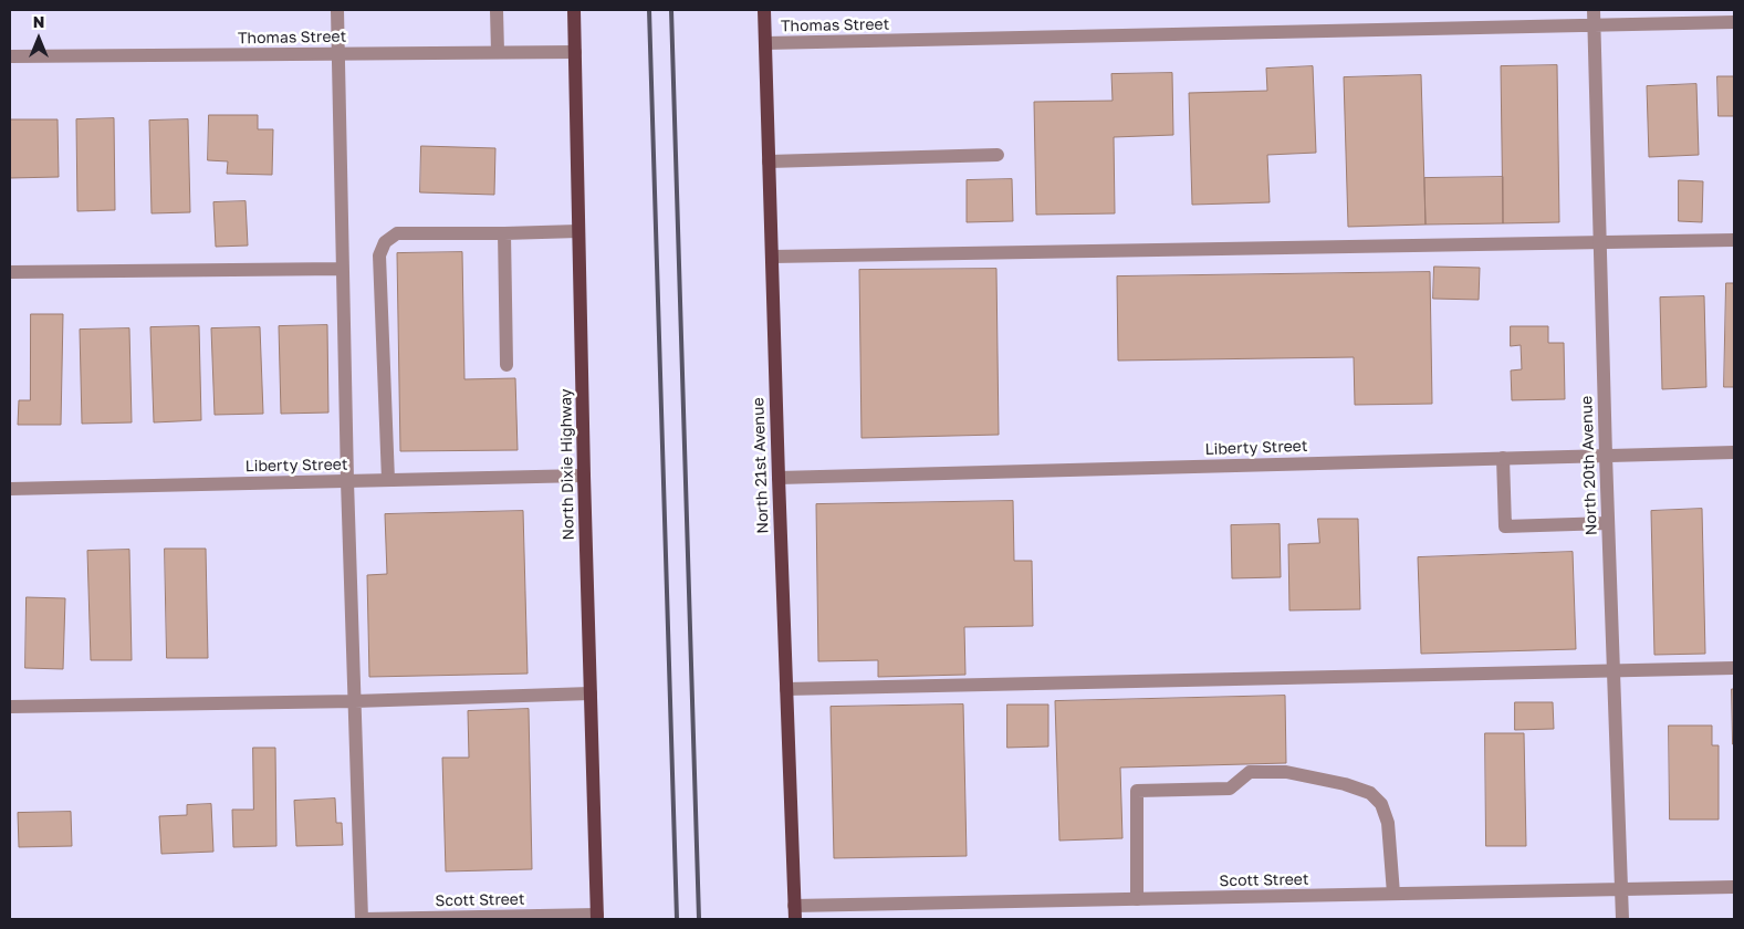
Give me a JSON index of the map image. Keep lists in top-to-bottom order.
{
  "streets": {
    "main road": ["North Dixie Highway", "North 21st Avenue"],
    "street": [
      "Thomas Street",
      "Liberty Street",
      "North 20th Avenue",
      "Scott Street"
    ]
  },
  "crossings": [
    ["Thomas Street", "North Dixie Highway"],
    ["Thomas Street", "North 21st Avenue"],
    ["Thomas Street", "North 20th Avenue"],
    ["Liberty Street", "North Dixie Highway"],
    ["Liberty Street", "North 21st Avenue"],
    ["Liberty Street", "North 20th Avenue"],
    ["North Dixie Highway", "Scott Street"],
    ["North 21st Avenue", "Scott Street"],
    ["North 20th Avenue", "Scott Street"]
  ],
  "north": "top"
}
